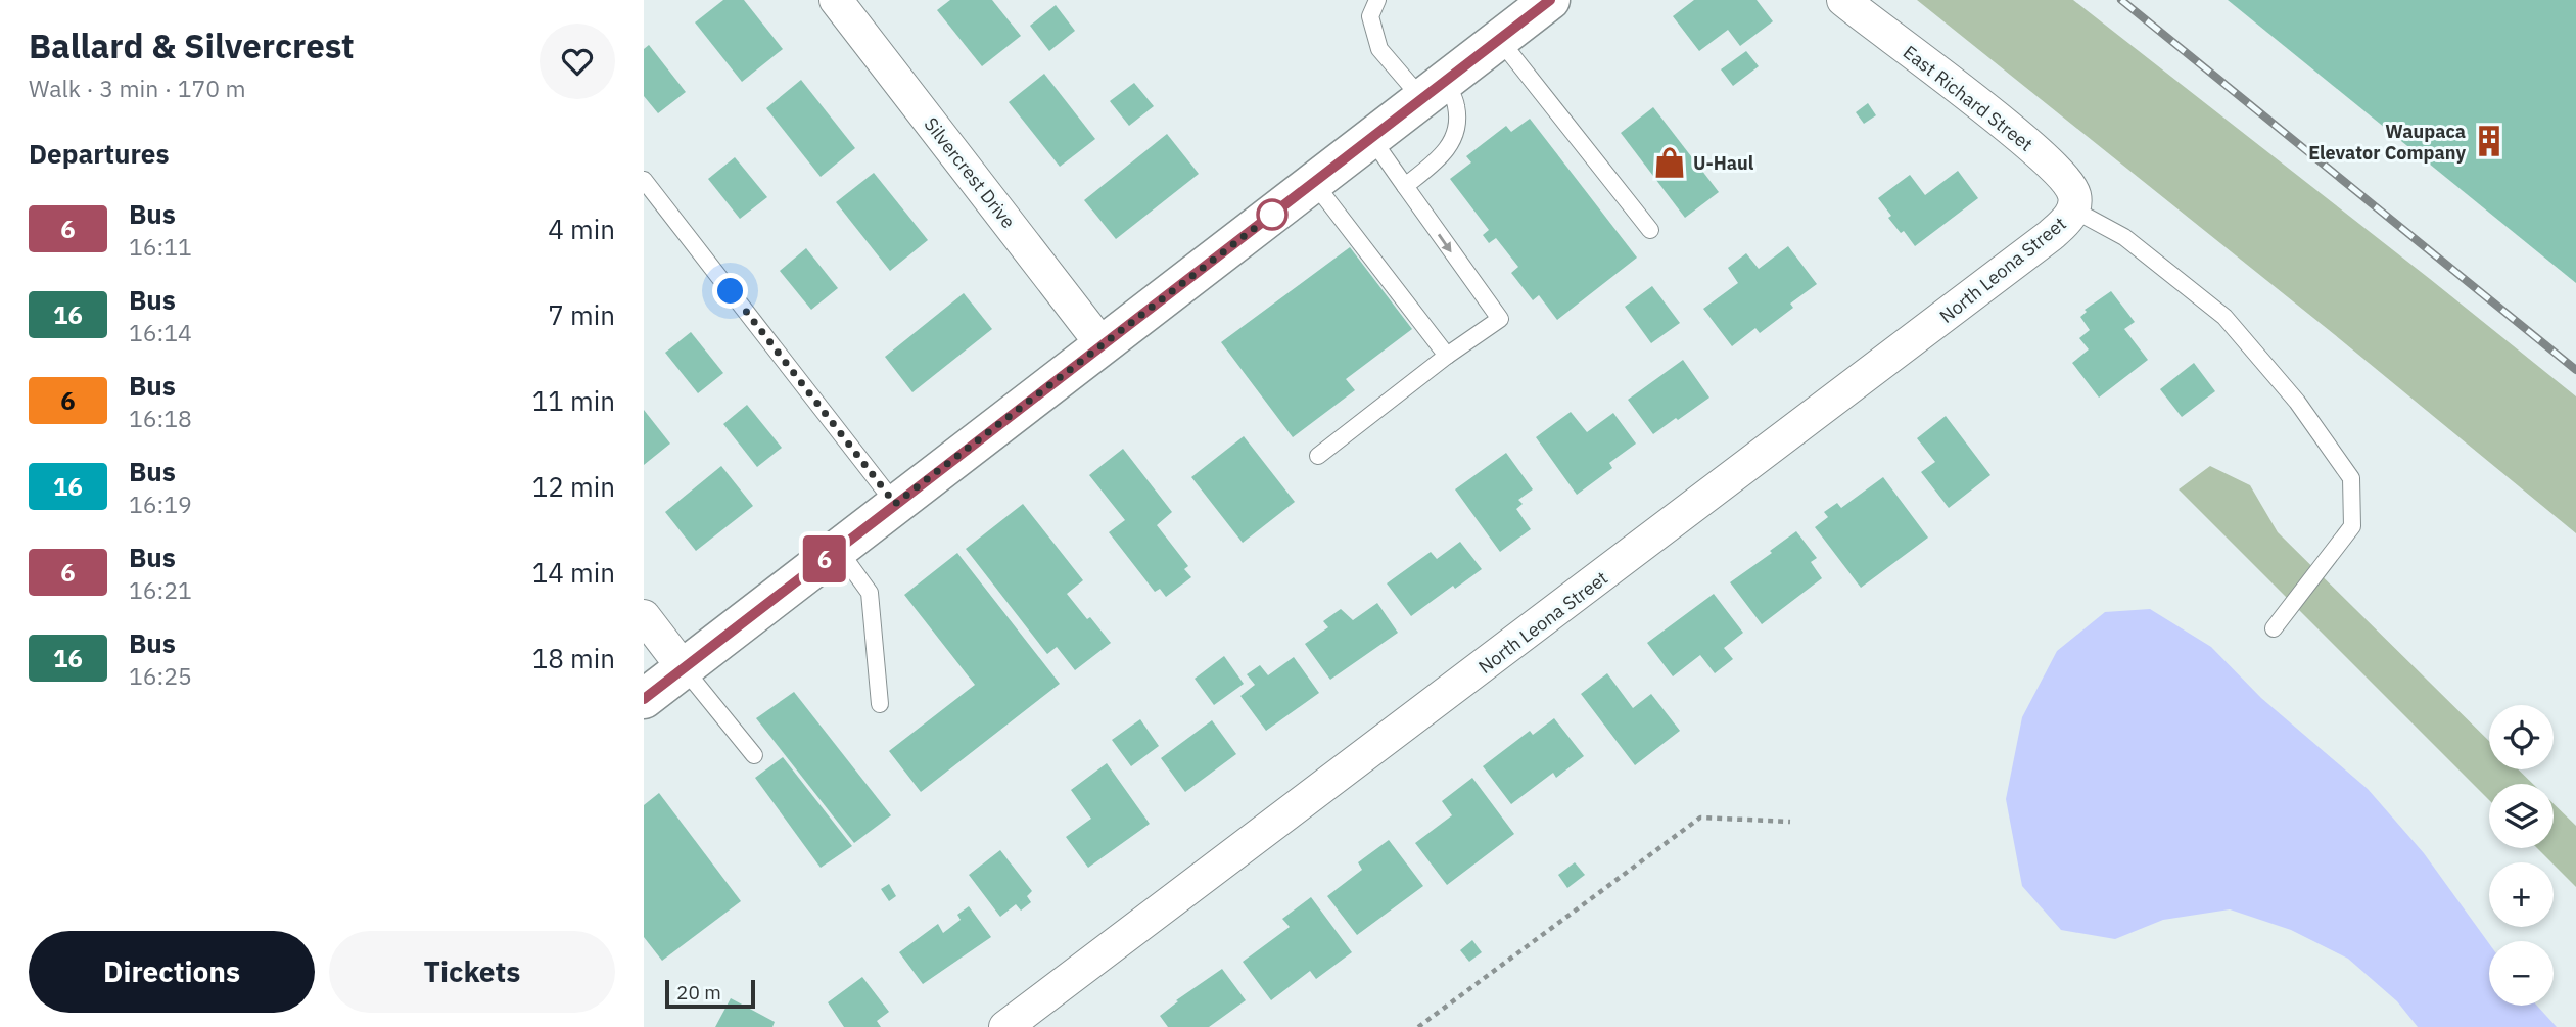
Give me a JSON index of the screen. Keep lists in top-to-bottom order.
{
  "streets": {
    "street": ["East Richard Street", "Silvercrest Drive", "North Leona Street"]
  },
  "crossings": [
    ["East Richard Street", "North Leona Street"]
  ],
  "places": {
    "building": ["Waupaca Elevator Company"],
    "shop": ["U-Haul"]
  },
  "lines": ["bus line 6"],
  "scale_bar": "20 m",
  "page": {
    "heading": [
      ["Ballard & Silvercrest", "Walk · 3 min · 170 m"],
      "Departures"
    ],
    "on_map": "6",
    "list": [
      {
        "mark": "6",
        "name": "Bus",
        "note": "16:11",
        "value": "4 min"
      },
      {
        "mark": "16",
        "name": "Bus",
        "note": "16:14",
        "value": "7 min"
      },
      {
        "mark": "6",
        "name": "Bus",
        "note": "16:18",
        "value": "11 min"
      },
      {
        "mark": "16",
        "name": "Bus",
        "note": "16:19",
        "value": "12 min"
      },
      {
        "mark": "6",
        "name": "Bus",
        "note": "16:21",
        "value": "14 min"
      },
      {
        "mark": "16",
        "name": "Bus",
        "note": "16:25",
        "value": "18 min"
      }
    ],
    "map_buttons": ["+", "−"],
    "buttons": ["Directions", "Tickets"],
    "scale": "20 m"
  }
}
